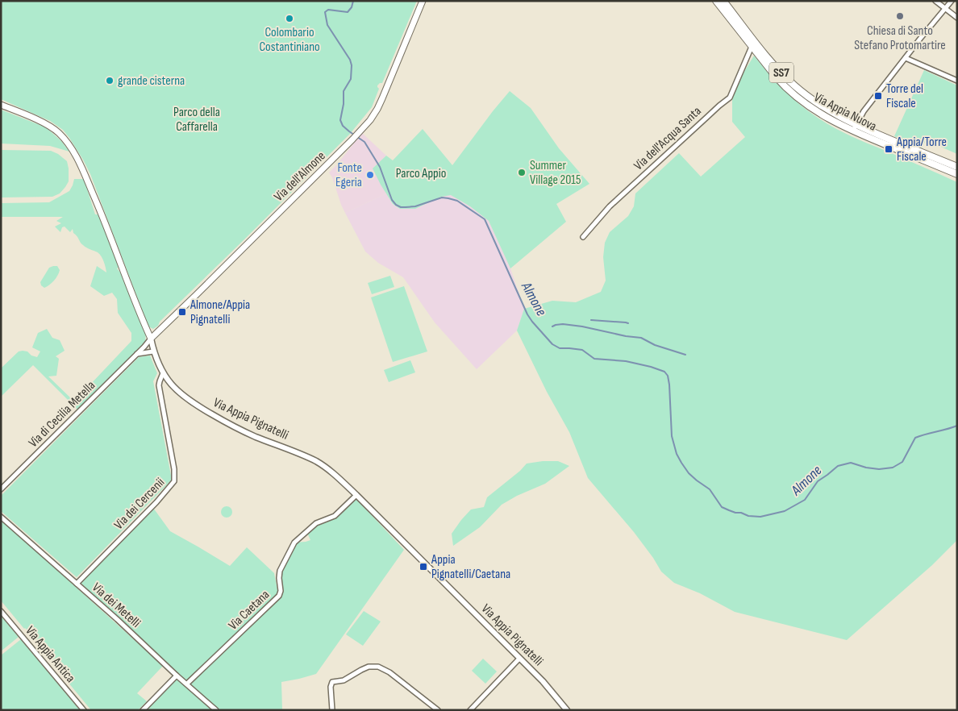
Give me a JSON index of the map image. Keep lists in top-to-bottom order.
{
  "streets": {
    "main road": [
      "SS7",
      "Via Appia Nuova",
      "Via dell'Almone",
      "Via Appia Pignatelli"
    ],
    "street": [
      "Via dell'Acqua Santa",
      "Via di Cecilia Metella",
      "Via dei Cercenii",
      "Via dei Metelli",
      "Via Caetana",
      "Via Appia Antica"
    ]
  },
  "crossings": [
    ["Via Appia Nuova", "Via dell'Acqua Santa"],
    ["Via dell'Almone", "Via di Cecilia Metella"],
    ["Via dell'Almone", "Via Appia Pignatelli"],
    ["Via di Cecilia Metella", "Via Appia Pignatelli"],
    ["Via Appia Pignatelli", "Via dei Cercenii"],
    ["Via Appia Pignatelli", "Via Caetana"],
    ["Via dei Cercenii", "Via dei Metelli"],
    ["Via dei Metelli", "Via Caetana"]
  ],
  "water": ["Almone"],
  "parks": ["Parco della Caffarella", "Parco Appio"],
  "places": {
    "other": [
      "Chiesa di Santo Stefano Protomartire",
      "Colombario Costantiniano",
      "grande cisterna",
      "Summer Village 2015",
      "Fonte Egeria"
    ],
    "transit": [
      "Torre del Fiscale",
      "Appia/Torre Fiscale",
      "Almone/Appia Pignatelli",
      "Appia Pignatelli/Caetana"
    ]
  }
}
